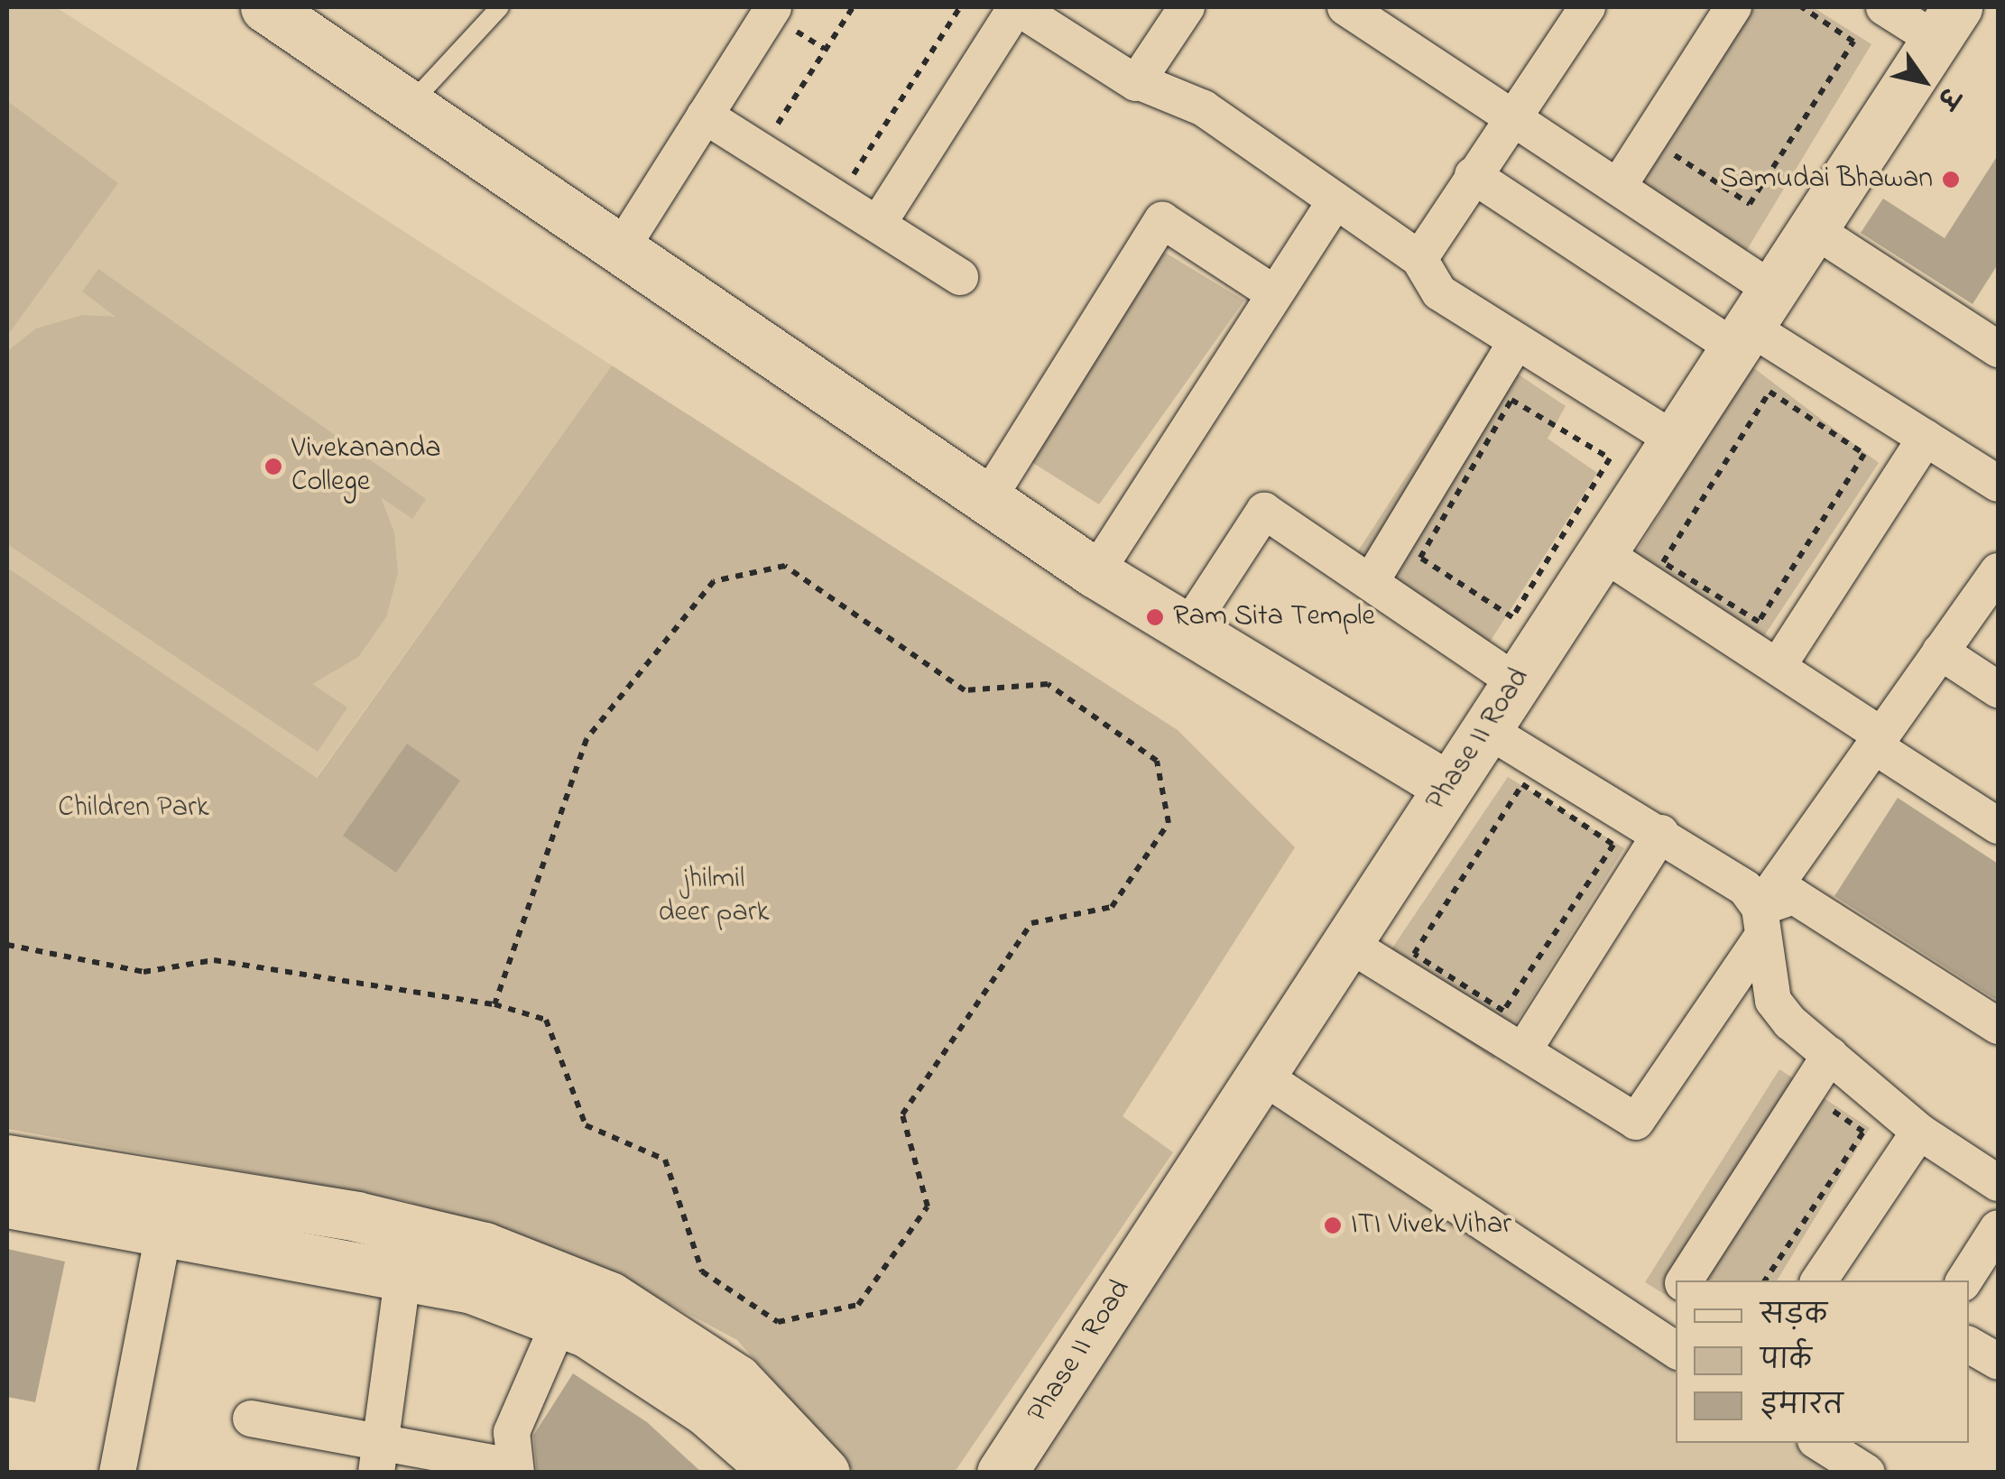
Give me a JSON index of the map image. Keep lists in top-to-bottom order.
{
  "streets": {
    "street": ["Phase II Road"]
  },
  "parks": ["Children Park", "jhilmil deer park"],
  "places": [
    "Samudai Bhawan",
    "Vivekananda College",
    "Ram Sita Temple",
    "ITI Vivek Vihar"
  ],
  "legend": ["सड़क", "पार्क", "इमारत"],
  "north": "bottom right"
}
